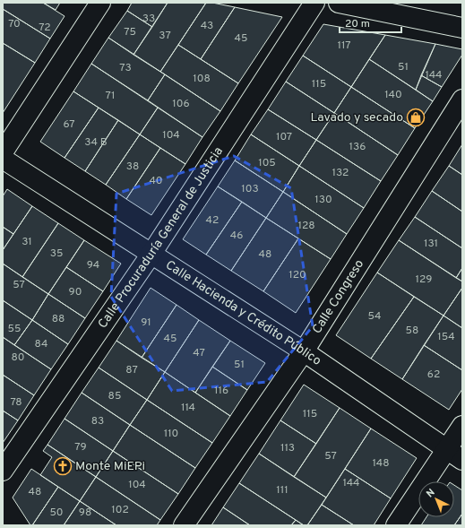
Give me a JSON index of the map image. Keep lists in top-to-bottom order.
{
  "streets": {
    "street": ["Calle Procuraduría General de Justicia", "Calle Congreso", "Calle Hacienda y Crédito Público"]
  },
  "crossings": [
    ["Calle Procuraduría General de Justicia", "Calle Hacienda y Crédito Público"],
    ["Calle Congreso", "Calle Hacienda y Crédito Público"]
  ],
  "places": {
    "shop": ["Lavado y secado"],
    "church": ["Monte MiEPi"]
  },
  "house_numbers": [
    "33",
    "70",
    "43",
    "72",
    "75",
    "37",
    "45",
    "117",
    "51",
    "73",
    "144",
    "108",
    "115",
    "140",
    "71",
    "106",
    "67",
    "104",
    "107",
    "34 B",
    "136",
    "105",
    "38",
    "132",
    "40",
    "103",
    "130",
    "42",
    "128",
    "46",
    "31",
    "131",
    "35",
    "48",
    "94",
    "120",
    "129",
    "57",
    "90",
    "54",
    "88",
    "91",
    "55",
    "58",
    "154",
    "45",
    "84",
    "47",
    "80",
    "51",
    "87",
    "62",
    "116",
    "85",
    "78",
    "114",
    "115",
    "83",
    "110",
    "79",
    "113",
    "57",
    "148",
    "144",
    "104",
    "111",
    "48",
    "102",
    "50",
    "98"
  ],
  "scale_bar": "20 m",
  "north": "top left"
}
